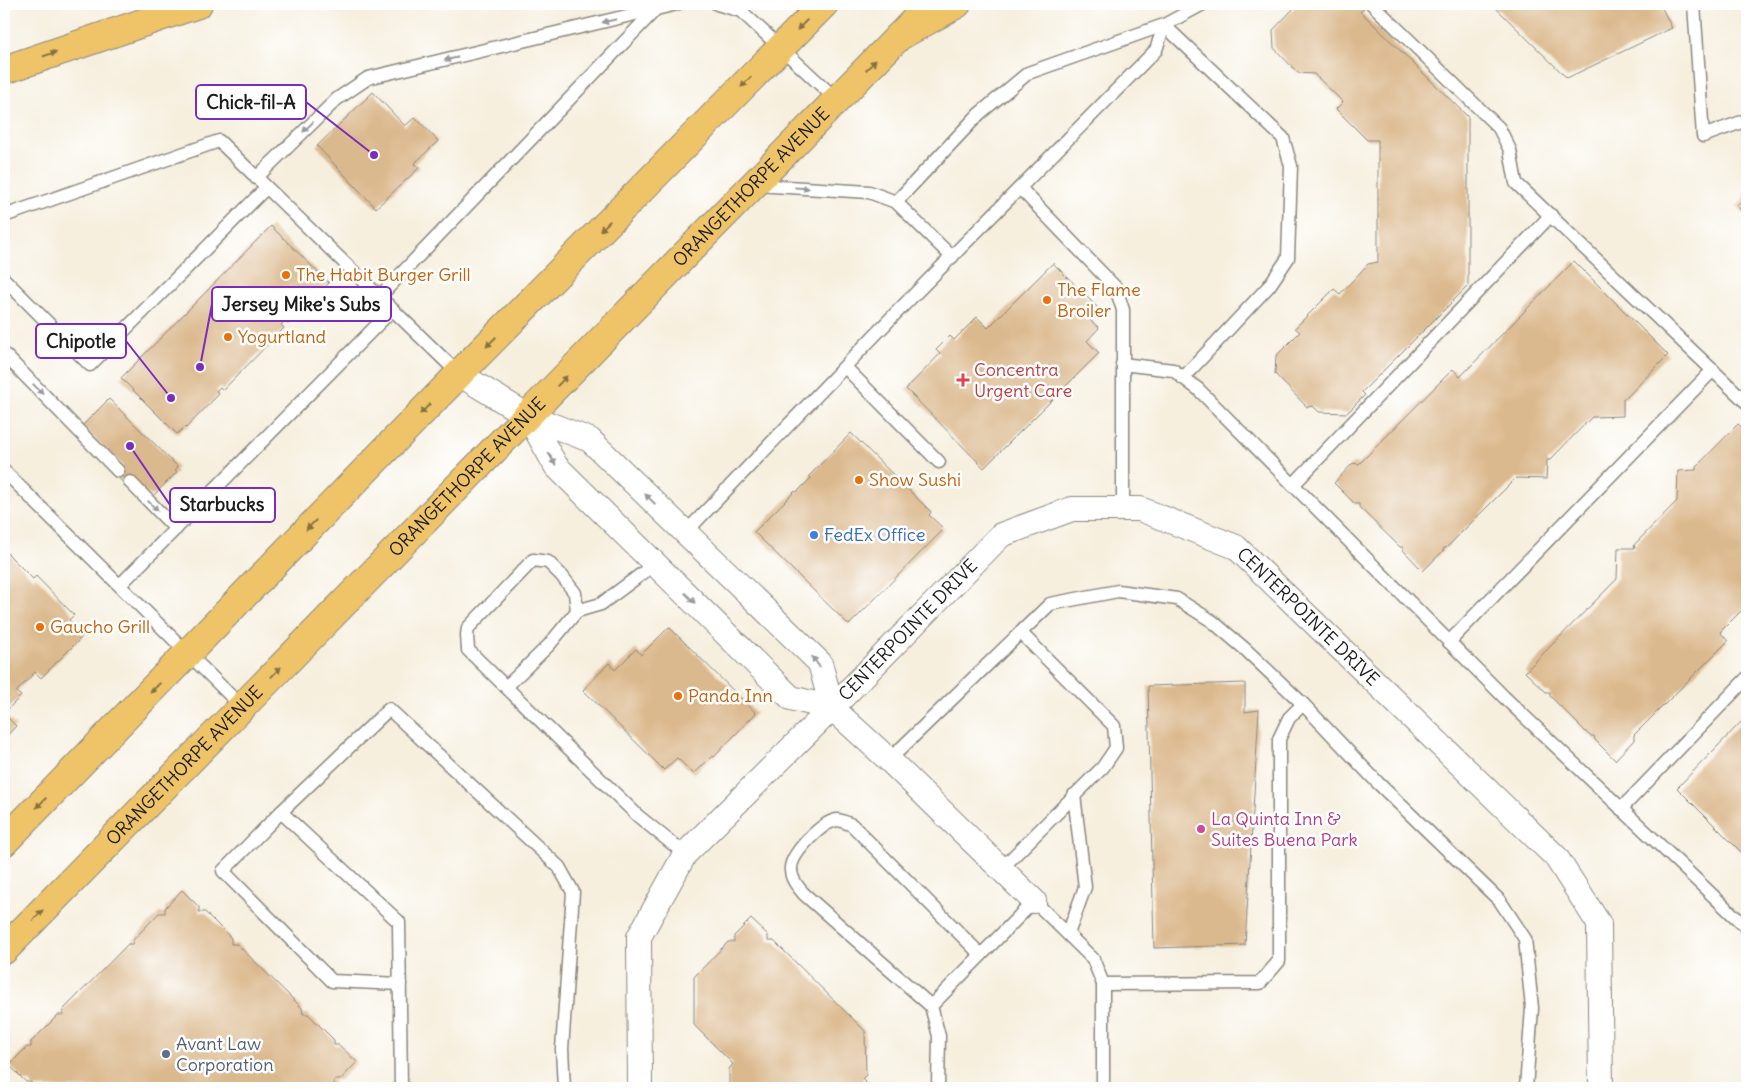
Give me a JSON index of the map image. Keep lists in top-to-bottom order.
{
  "streets": {
    "main road": ["ORANGETHORPE AVENUE"],
    "street": ["CENTERPOINTE DRIVE"]
  },
  "crossings": [
    ["ORANGETHORPE AVENUE", "CENTERPOINTE DRIVE"]
  ],
  "places": {
    "other": [
      "Chick-fil-A",
      "The Habit Burger Grill",
      "The Flame Broiler",
      "Yogurtland",
      "Jersey Mike's Subs",
      "Chipotle",
      "Starbucks",
      "Show Sushi",
      "FedEx Office",
      "Gaucho Grill",
      "Panda Inn",
      "La Quinta Inn & Suites Buena Park",
      "Avant Law Corporation"
    ],
    "health": ["Concentra Urgent Care"]
  }
}
